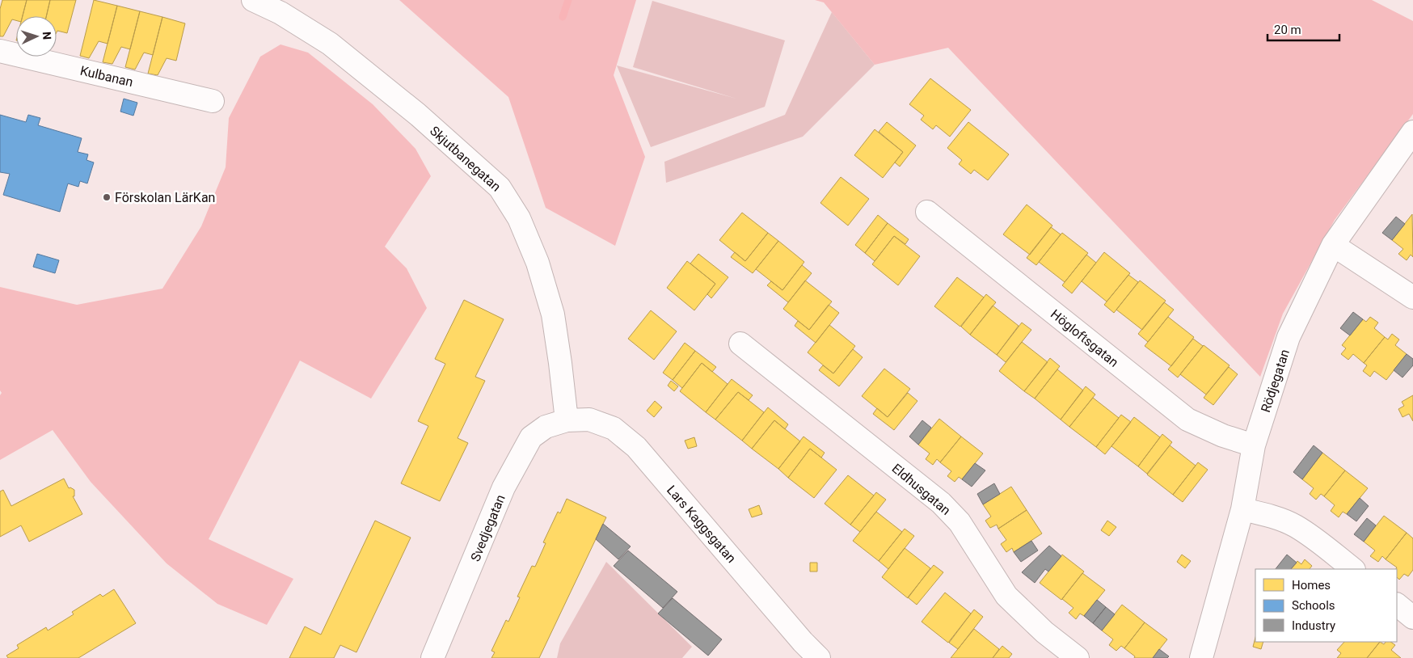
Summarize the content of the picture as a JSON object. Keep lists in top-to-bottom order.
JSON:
{
  "streets": {
    "street": [
      "Kulbanan",
      "Skjutbanegatan",
      "Högloftsgatan",
      "Rödjegatan",
      "Eldhusgatan",
      "Lars Kaggsgatan",
      "Svedjegatan"
    ]
  },
  "crossings": [
    ["Skjutbanegatan", "Lars Kaggsgatan"],
    ["Skjutbanegatan", "Svedjegatan"],
    ["Högloftsgatan", "Rödjegatan"],
    ["Lars Kaggsgatan", "Svedjegatan"]
  ],
  "places": ["Förskolan LärKan"],
  "legend": ["Homes", "Schools", "Industry"],
  "scale_bar": "20 m",
  "north": "right"
}
